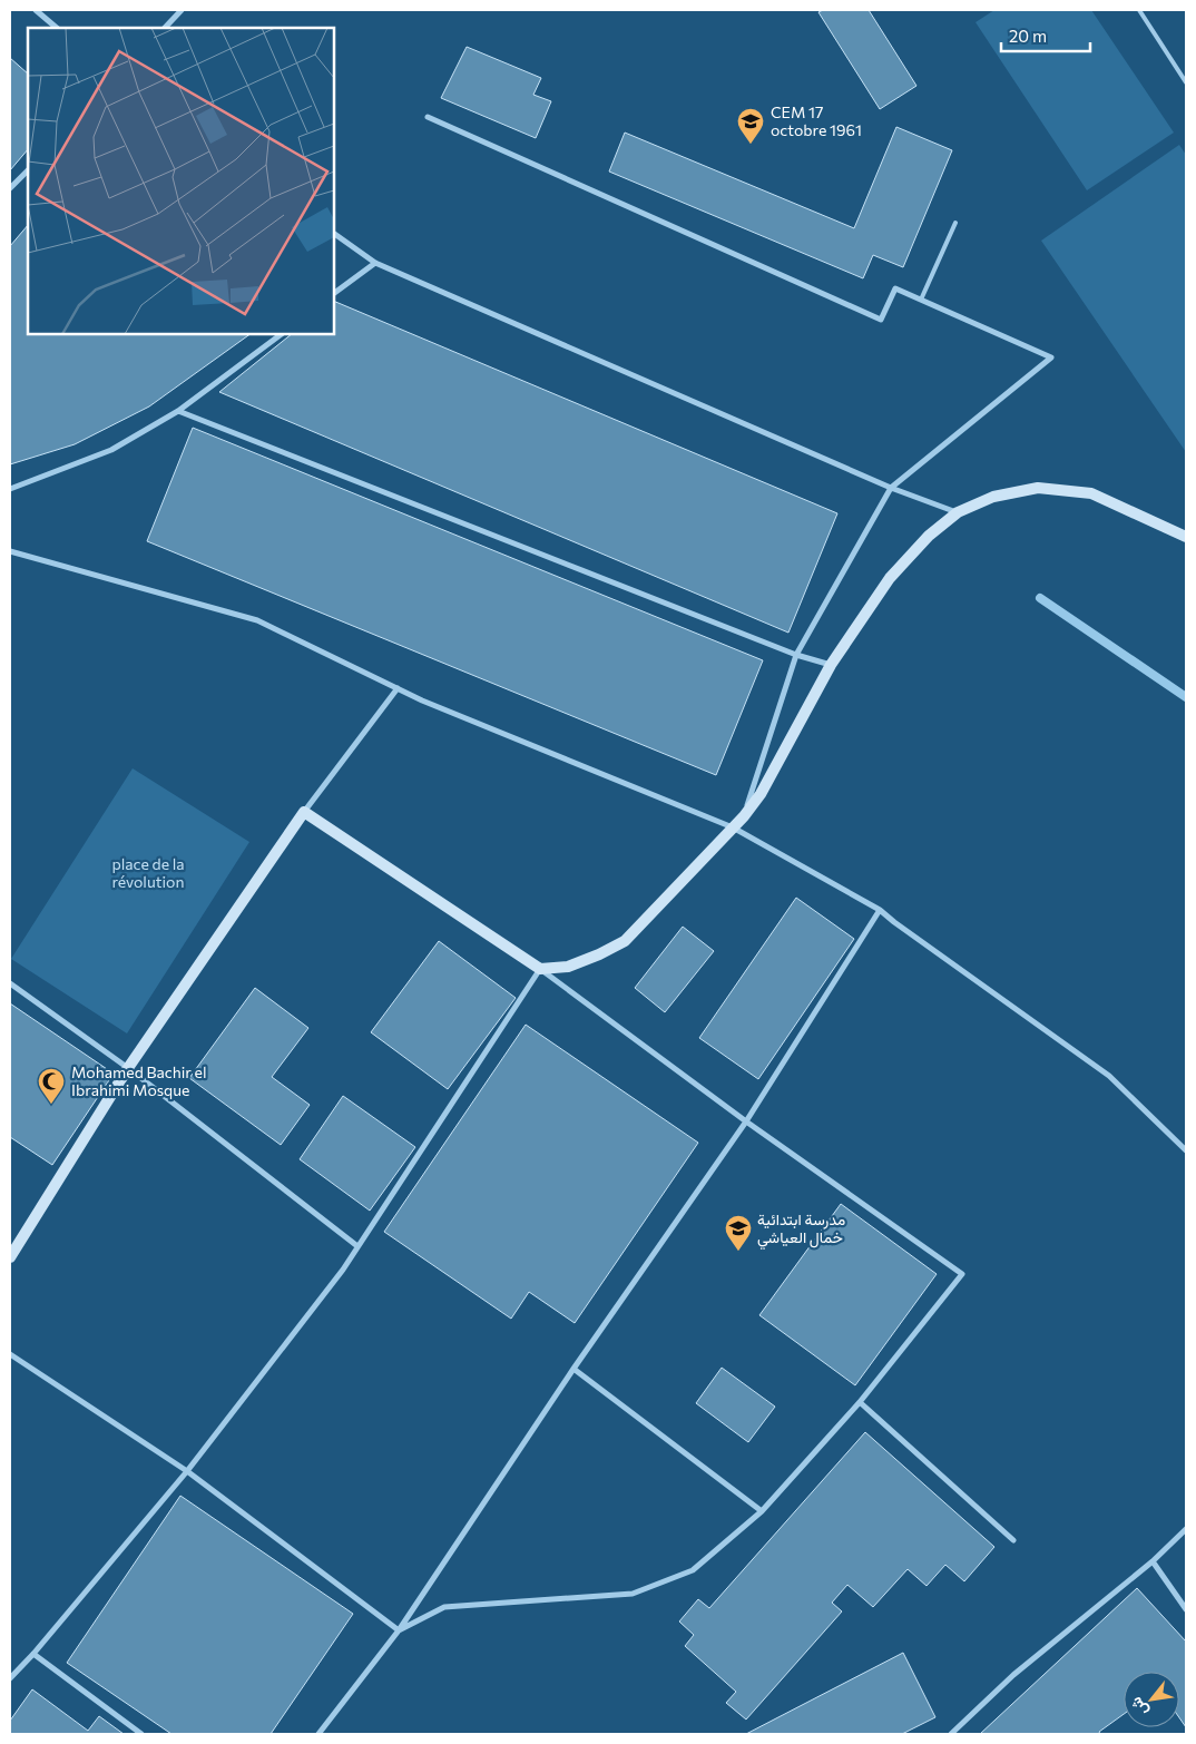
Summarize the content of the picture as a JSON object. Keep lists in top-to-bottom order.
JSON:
{
  "parks": ["place de la révolution"],
  "places": {
    "school or university": ["CEM 17 octobre 1961", "مدرسة ابتدائية خمال العياشي"],
    "mosque": ["Mohamed Bachir el Ibrahimi Mosque"]
  },
  "scale_bar": "20 m",
  "north": "bottom left"
}
